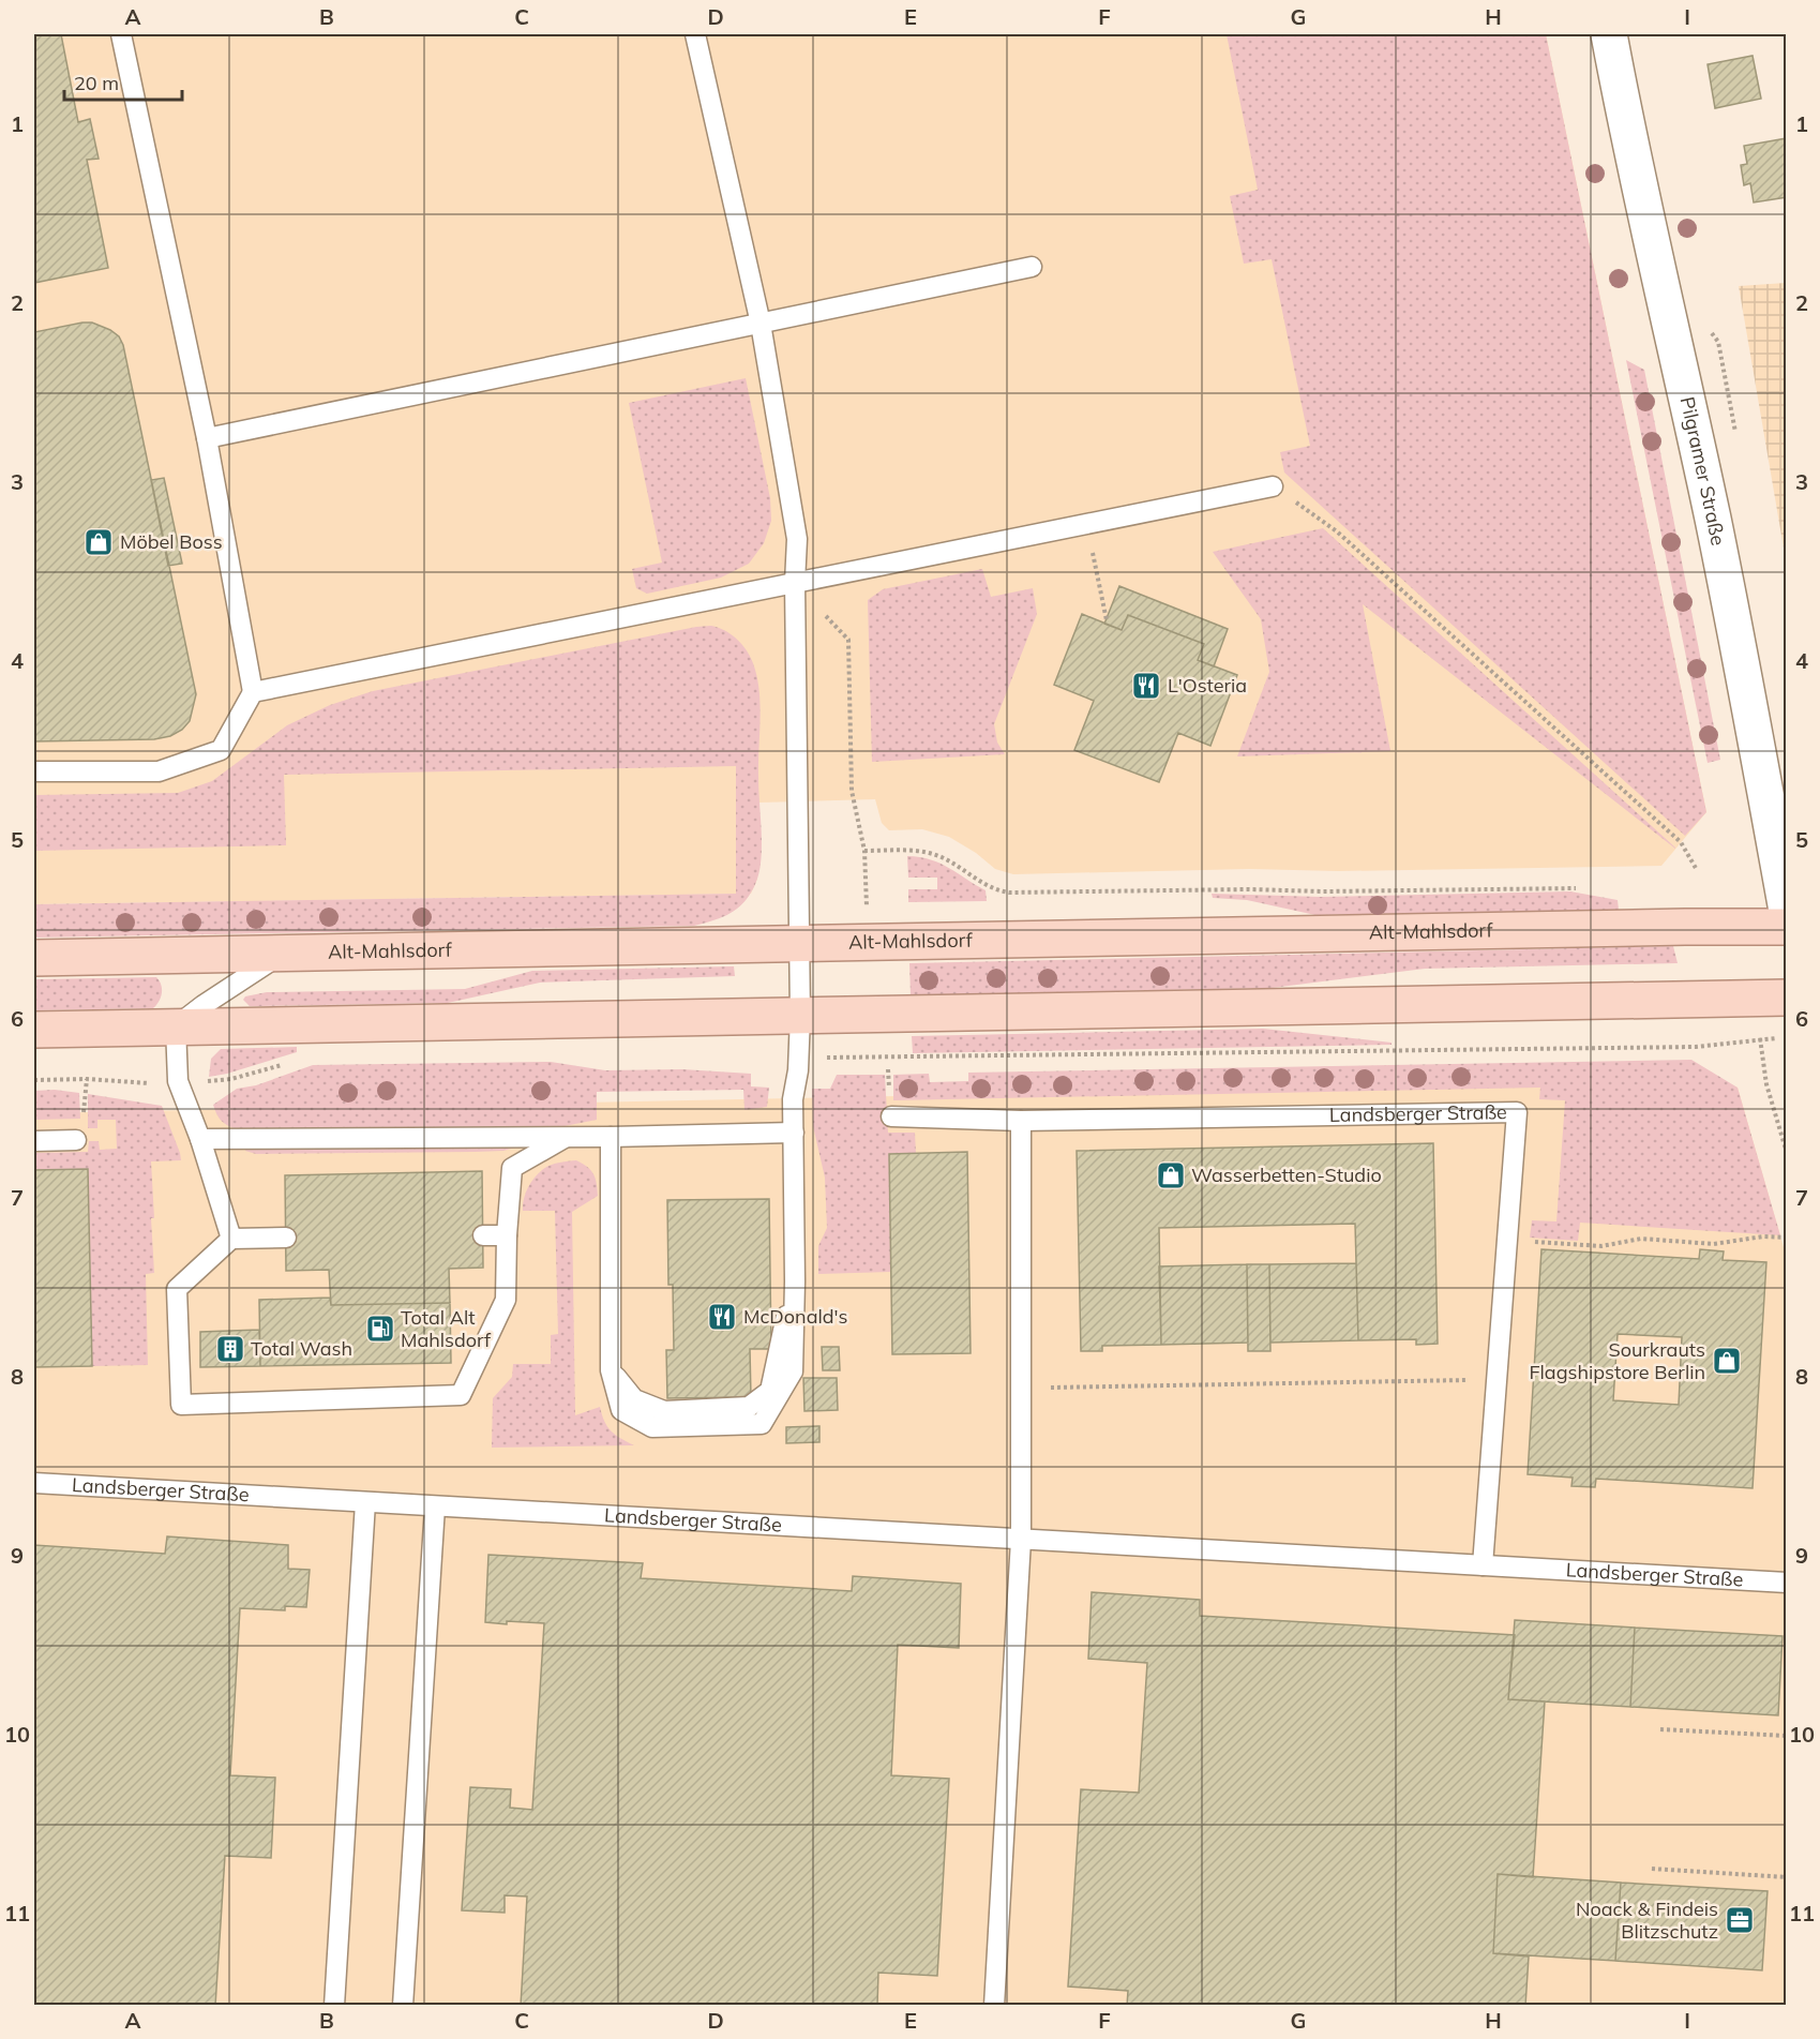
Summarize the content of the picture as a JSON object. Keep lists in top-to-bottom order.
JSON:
{
  "streets": {
    "main road": ["Alt-Mahlsdorf"],
    "street": ["Pilgramer Straße"],
    "lane": ["Landsberger Straße"]
  },
  "places": {
    "shop": ["Möbel Boss", "Wasserbetten-Studio", "Sourkrauts Flagshipstore Berlin"],
    "restaurant": ["L'Osteria", "McDonald's"],
    "fuel station": ["Total Alt Mahlsdorf"],
    "building": ["Total Wash"],
    "office": ["Noack & Findeis Blitzschutz"]
  },
  "scale_bar": "20 m",
  "grid": {
    "columns": [
      "A",
      "B",
      "C",
      "D",
      "E",
      "F",
      "G",
      "H",
      "I"
    ],
    "rows": [
      "1",
      "2",
      "3",
      "4",
      "5",
      "6",
      "7",
      "8",
      "9",
      "10",
      "11"
    ]
  }
}
